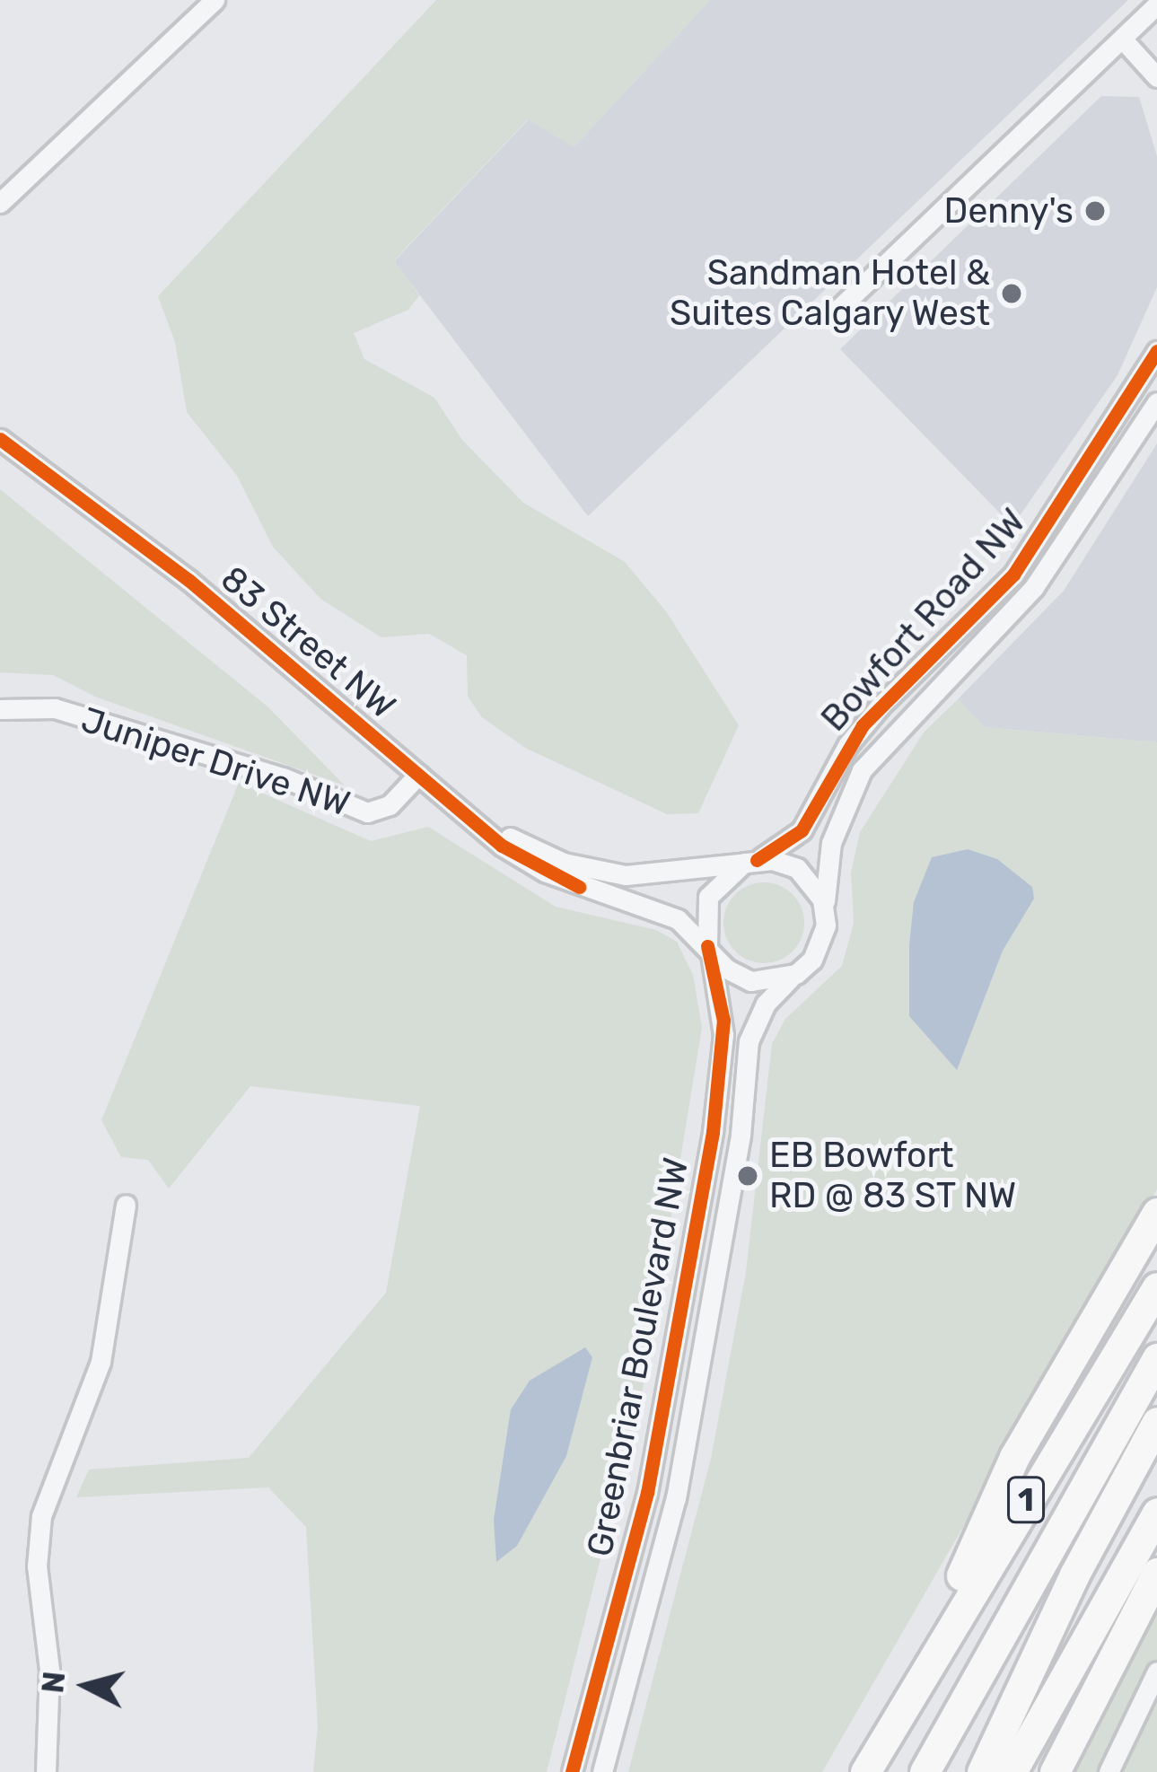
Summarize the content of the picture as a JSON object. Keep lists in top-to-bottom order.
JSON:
{
  "streets": {
    "highway": ["1"],
    "street": [
      "Bowfort Road NW",
      "83 Street NW",
      "Juniper Drive NW",
      "Greenbriar Boulevard NW"
    ]
  },
  "crossings": [
    ["Bowfort Road NW", "83 Street NW"],
    ["Bowfort Road NW", "Greenbriar Boulevard NW"],
    ["83 Street NW", "Juniper Drive NW"],
    ["83 Street NW", "Greenbriar Boulevard NW"]
  ],
  "places": ["Denny's", "Sandman Hotel & Suites Calgary West", "EB Bowfort RD @ 83 ST NW"],
  "north": "left"
}
